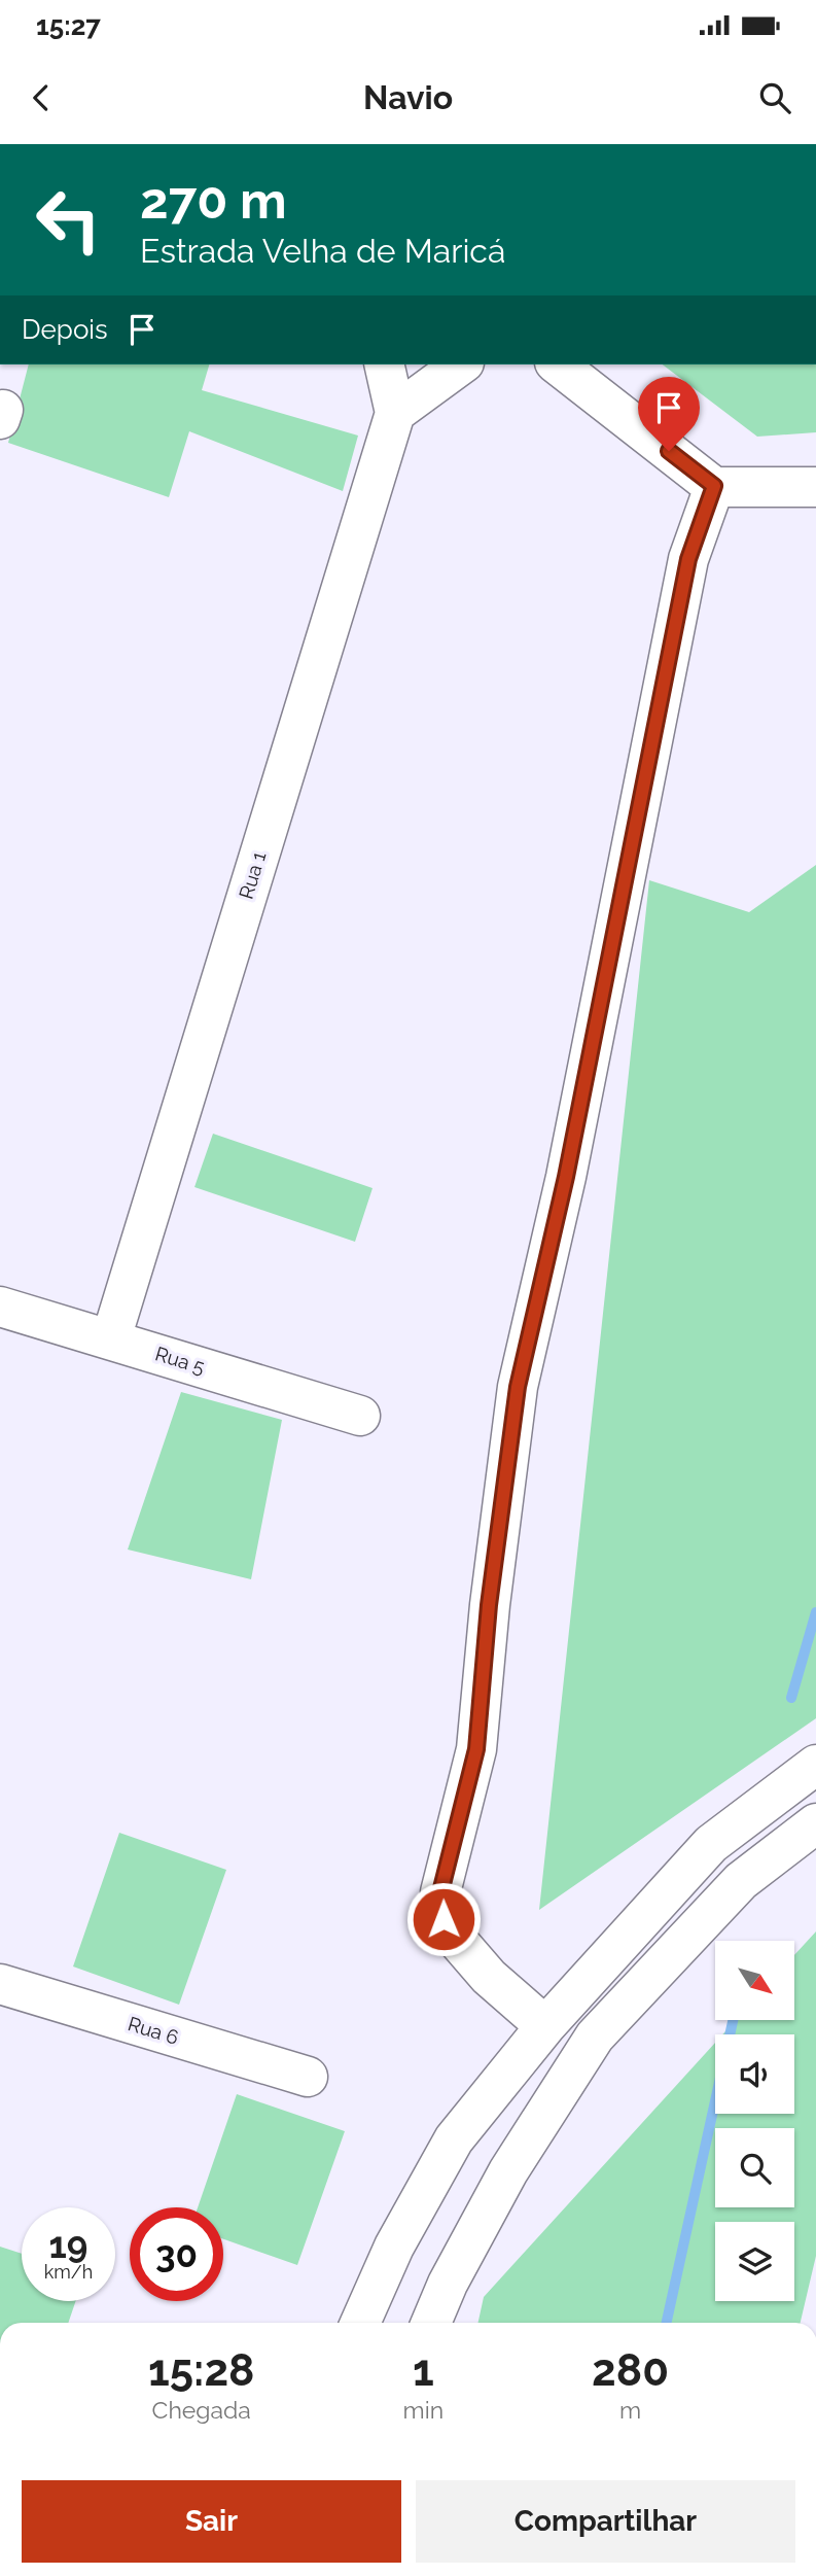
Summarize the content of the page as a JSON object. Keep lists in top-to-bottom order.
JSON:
{
  "streets": {
    "street": ["Rua 1", "Rua 5", "Rua 6"]
  },
  "crossings": [
    ["Rua 1", "Rua 5"]
  ],
  "north": "bottom right",
  "page": {
    "status": "15:27",
    "header": "Navio",
    "turn": ["270 m", "Estrada Velha de Maricá"],
    "then": "Depois",
    "speed": "19 km/h",
    "limit": "30",
    "eta": [
      "15:28",
      "Chegada",
      "1",
      "min",
      "280",
      "m"
    ],
    "buttons": ["Sair", "Compartilhar"]
  }
}
